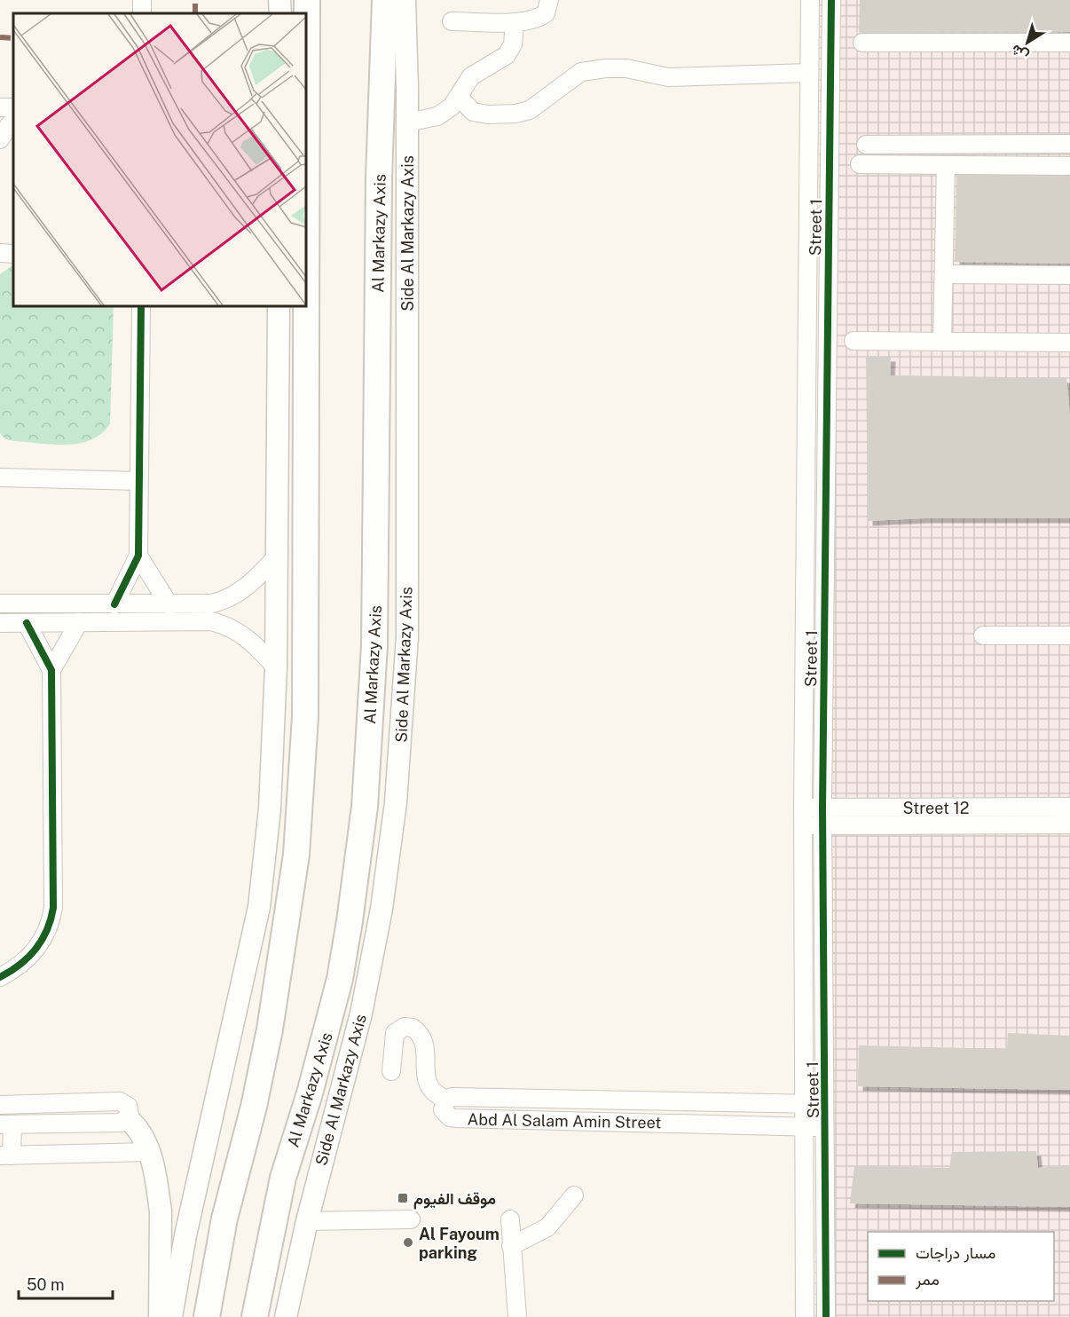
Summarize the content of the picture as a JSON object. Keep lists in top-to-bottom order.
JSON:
{
  "streets": {
    "highway": ["Al Markazy Axis"],
    "main road": ["Side Al Markazy Axis"],
    "street": ["Street 1", "Street 12", "Abd Al Salam Amin Street"]
  },
  "crossings": [
    ["Street 1", "Street 12"],
    ["Street 1", "Abd Al Salam Amin Street"]
  ],
  "places": {
    "transit": ["موقف الفيوم"],
    "other": ["Al Fayoum parking"]
  },
  "legend": ["مسار دراجات", "ممر"],
  "scale_bar": "50 m",
  "north": "bottom left"
}
